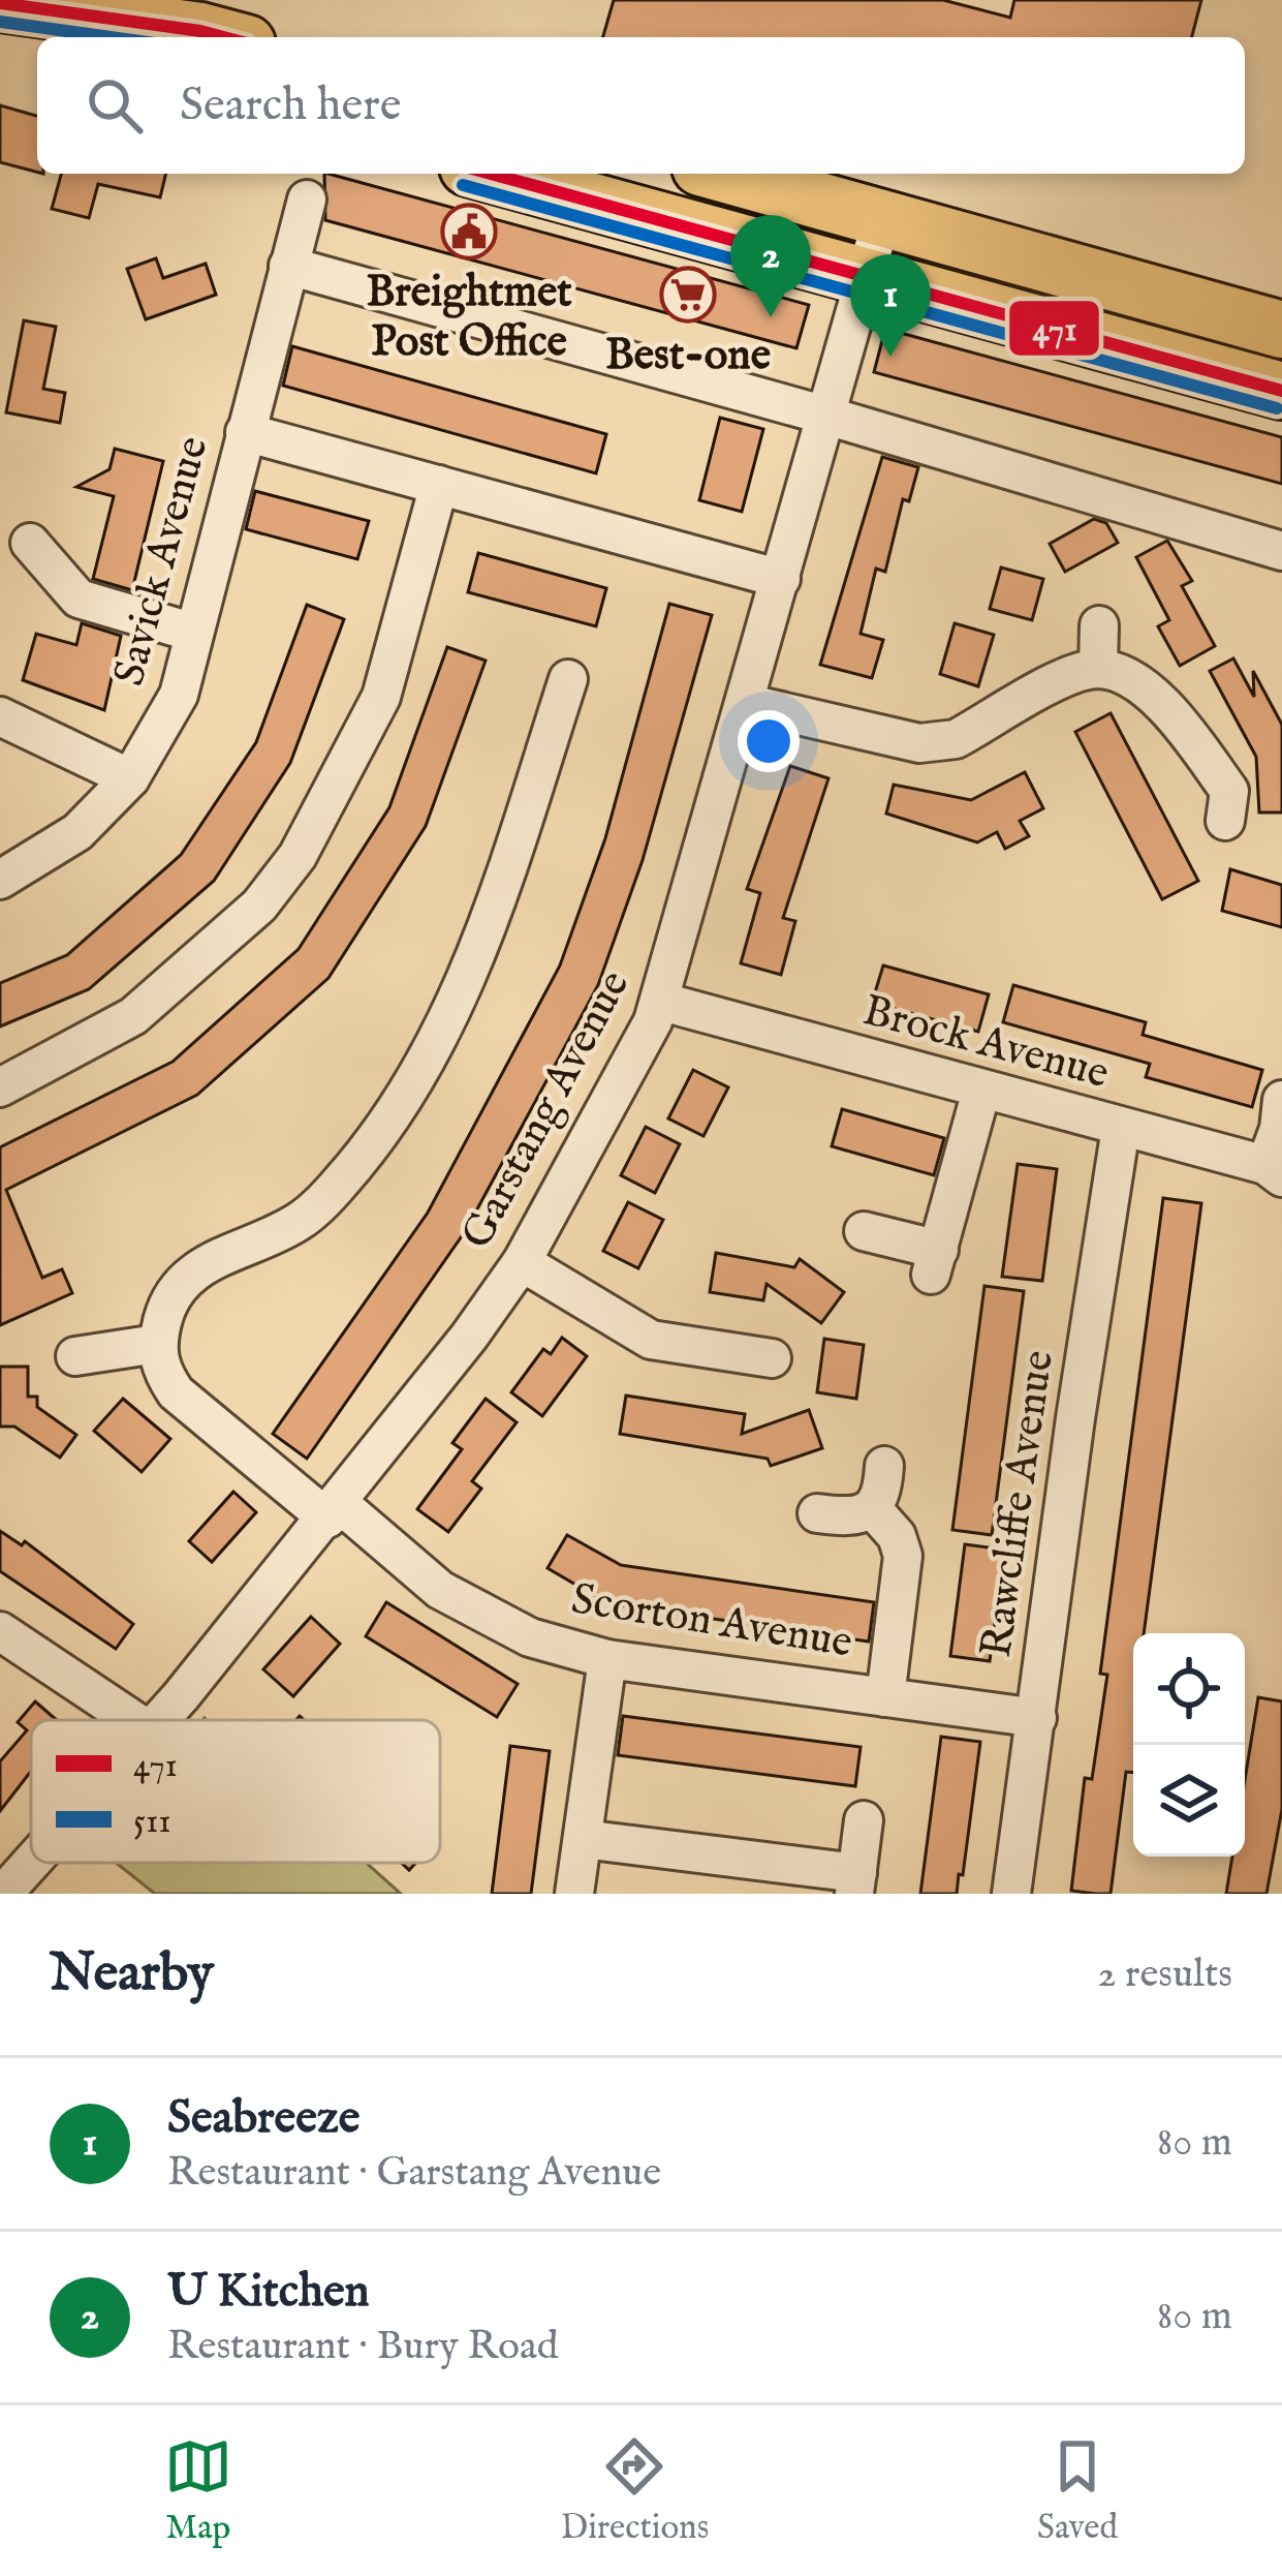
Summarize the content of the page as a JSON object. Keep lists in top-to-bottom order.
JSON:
{
  "streets": {
    "street": [
      "Savick Avenue",
      "Brock Avenue",
      "Garstang Avenue",
      "Rawcliffe Avenue",
      "Scorton Avenue"
    ]
  },
  "crossings": [
    ["Brock Avenue", "Garstang Avenue"],
    ["Brock Avenue", "Rawcliffe Avenue"],
    ["Garstang Avenue", "Scorton Avenue"],
    ["Rawcliffe Avenue", "Scorton Avenue"]
  ],
  "places": {
    "public building": ["Breightmet Post Office"],
    "supermarket": ["Best-one"]
  },
  "lines": ["transit line 471", "transit line 511"],
  "legend": ["471", "511"],
  "page": {
    "search": "Search here",
    "pins": ["2", "1"],
    "heading": ["Nearby", "2 results"],
    "list": [
      {
        "mark": "1",
        "name": "Seabreeze",
        "note": "Restaurant · Garstang Avenue",
        "value": "80 m"
      },
      {
        "mark": "2",
        "name": "U Kitchen",
        "note": "Restaurant · Bury Road",
        "value": "80 m"
      }
    ],
    "nav": ["Map", "Directions", "Saved"]
  }
}
